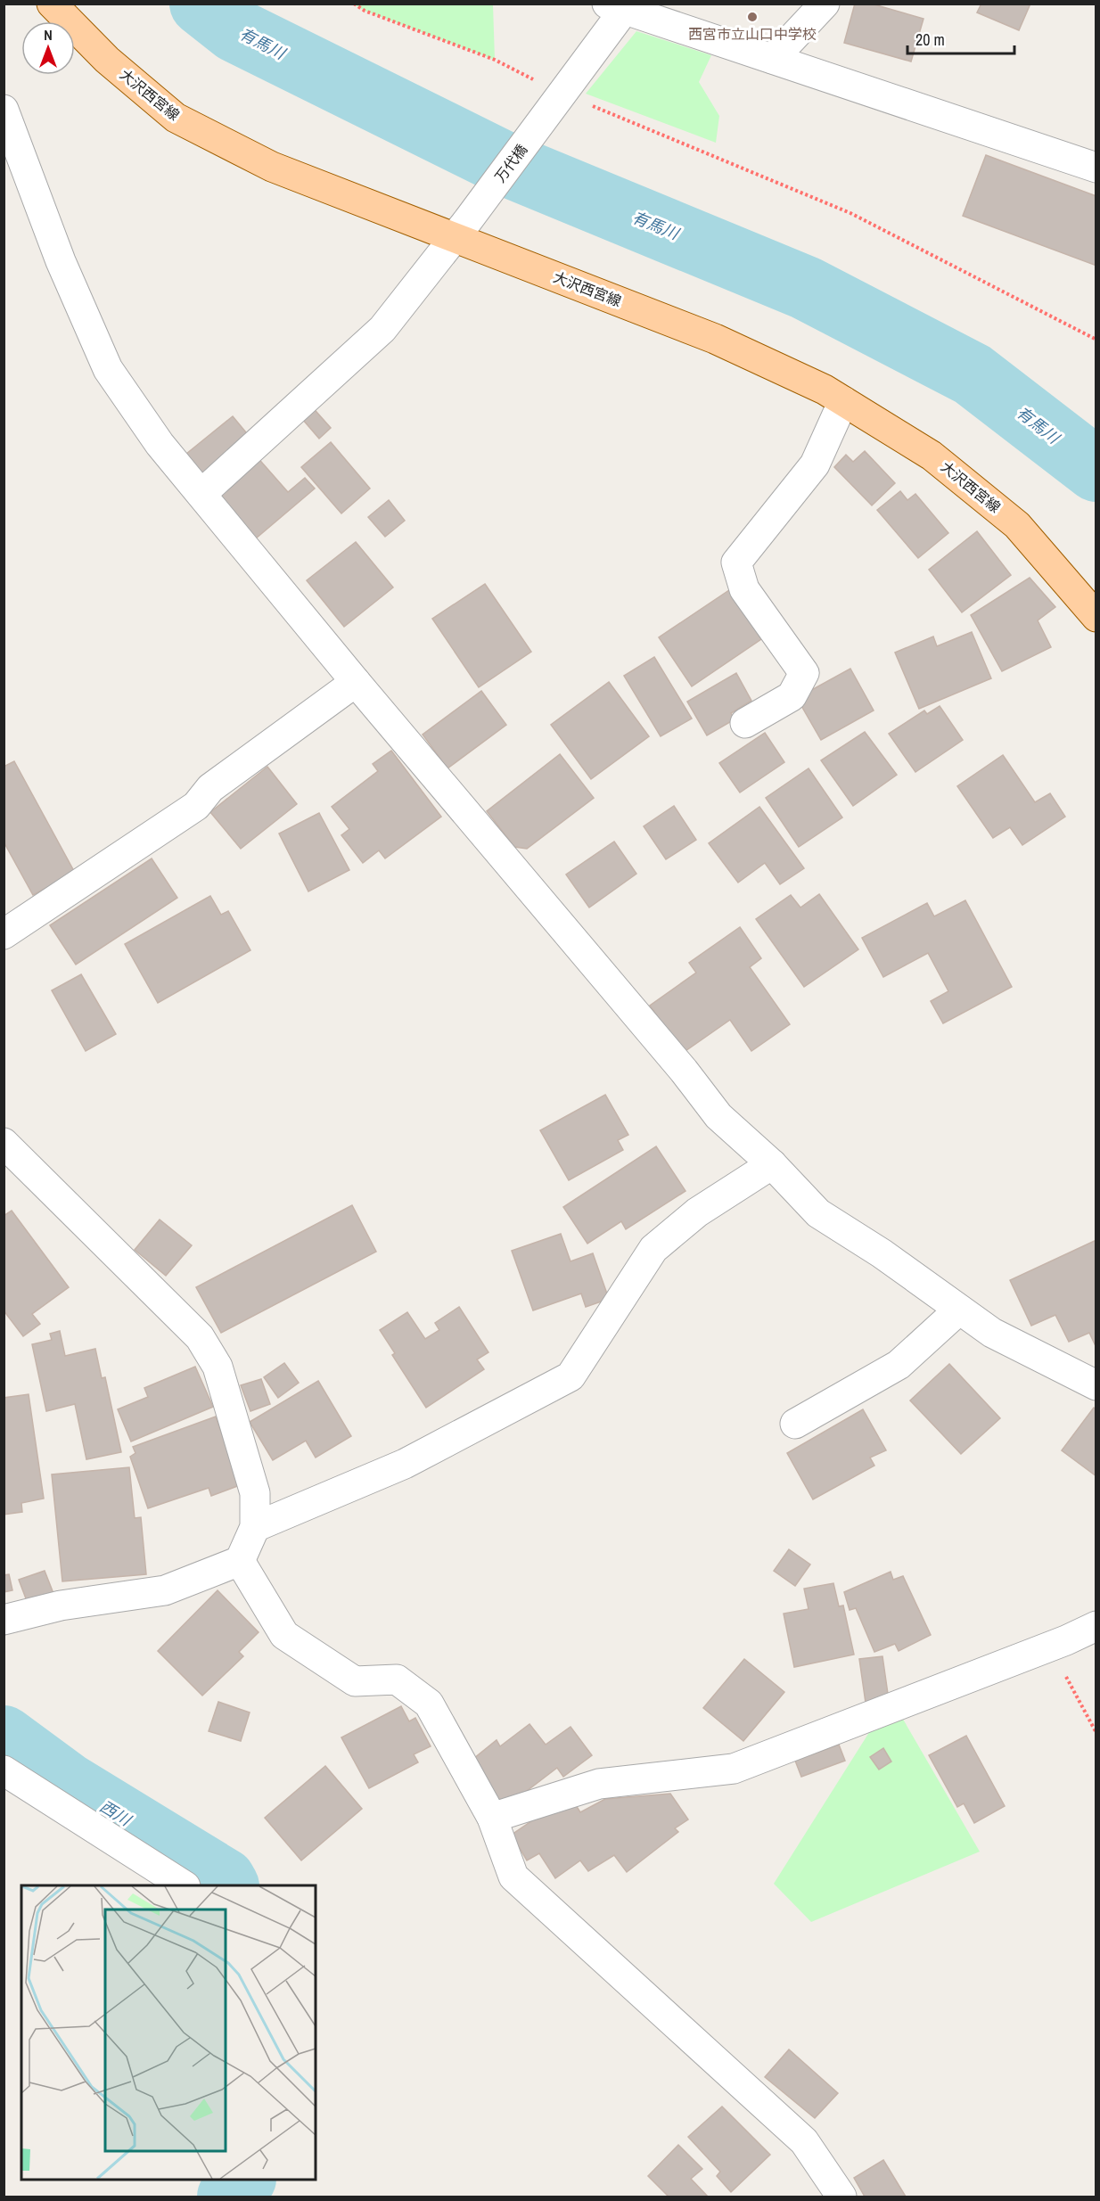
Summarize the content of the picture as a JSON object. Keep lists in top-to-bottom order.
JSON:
{
  "streets": {
    "main road": ["大沢西宮線"],
    "street": ["万代橋"]
  },
  "crossings": [
    ["大沢西宮線", "万代橋"]
  ],
  "water": ["有馬川", "西川"],
  "places": ["西宮市立山口中学校"],
  "scale_bar": "20 m",
  "north": "top"
}
